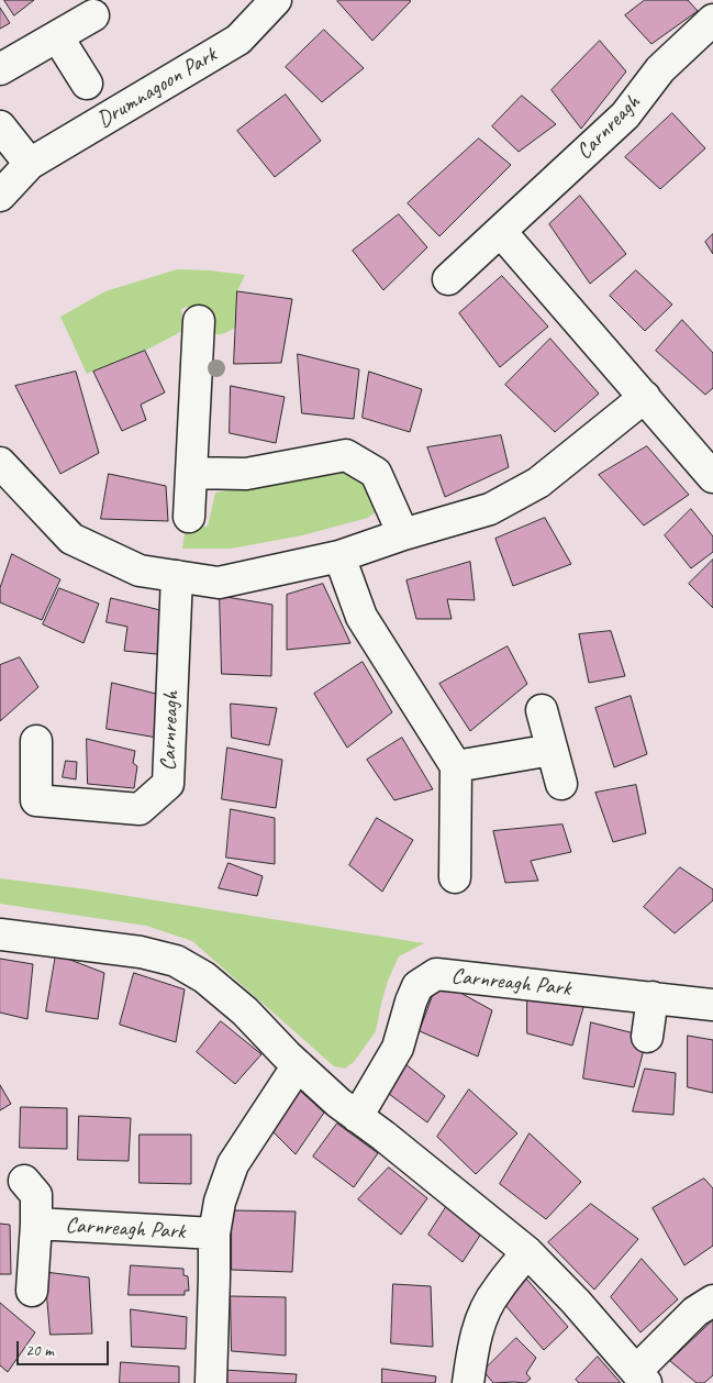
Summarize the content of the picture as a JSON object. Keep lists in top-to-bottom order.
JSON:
{
  "streets": {
    "street": ["Drumnagoon Park", "Carnreagh", "Carnreagh Park"]
  },
  "scale_bar": "20 m"
}
